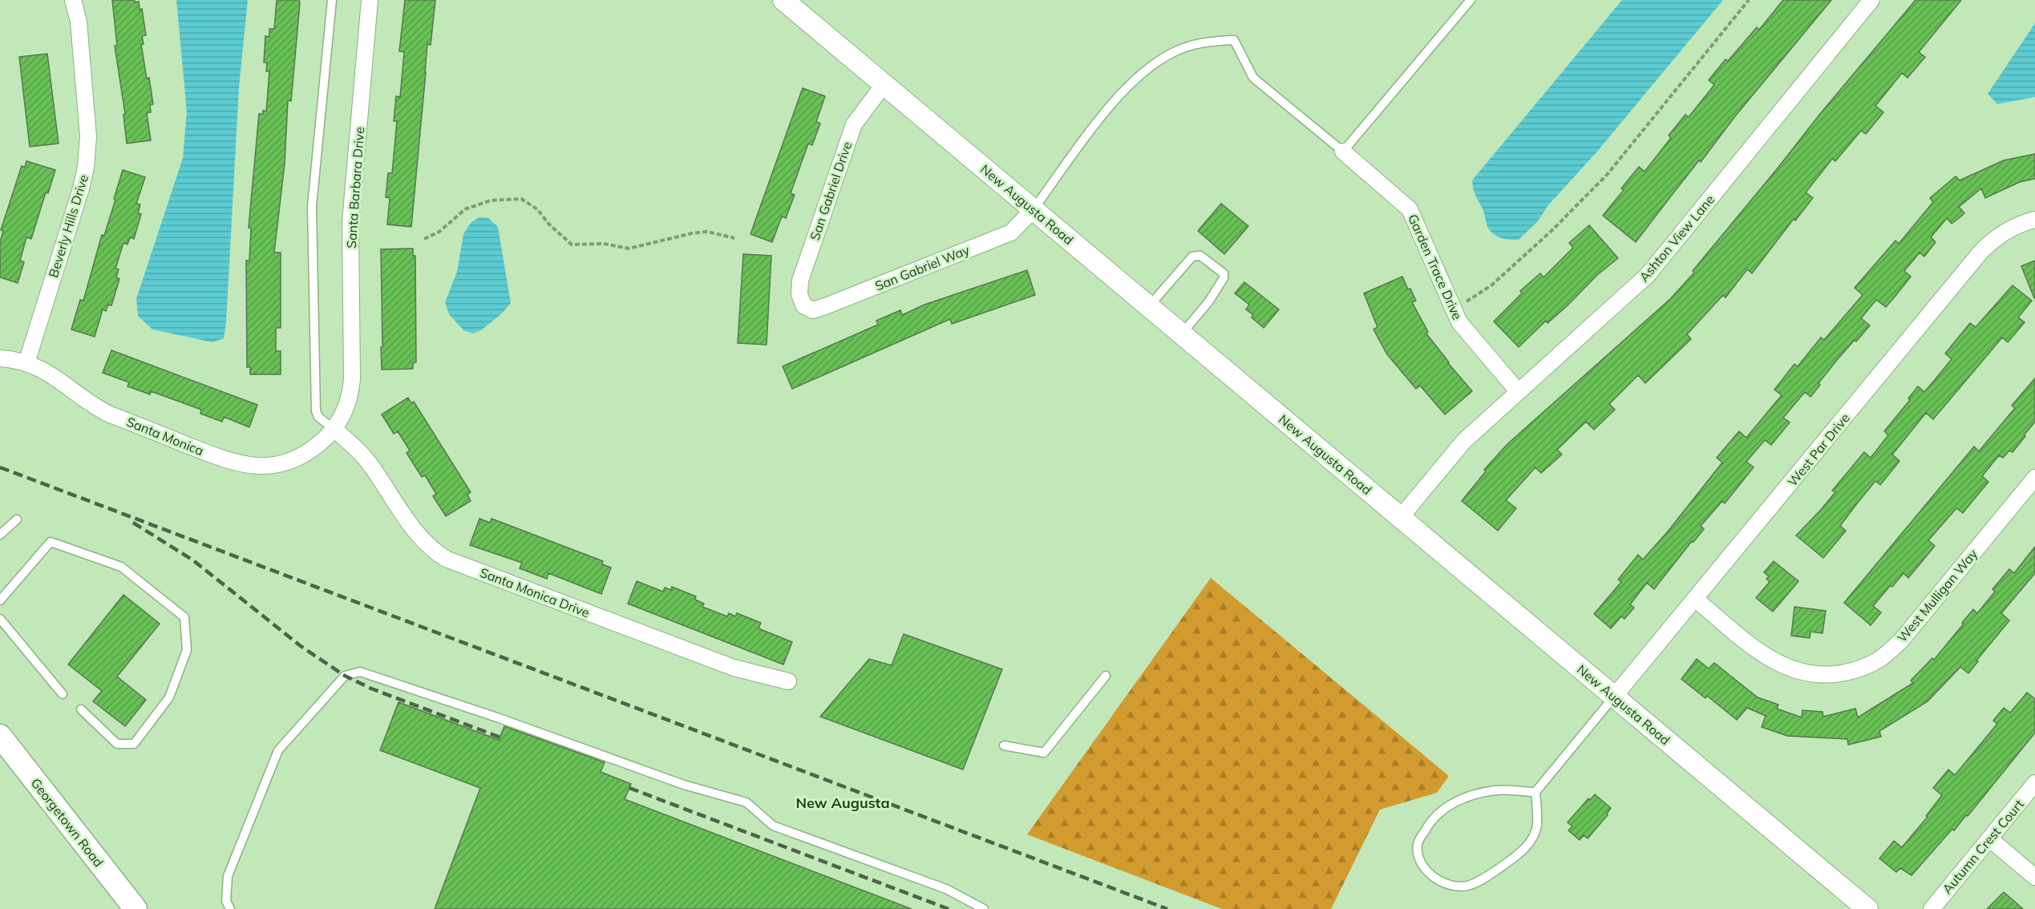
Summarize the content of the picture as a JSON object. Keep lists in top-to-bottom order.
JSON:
{
  "streets": {
    "main road": ["Georgetown Road"],
    "street": [
      "Santa Barbara Drive",
      "San Gabriel Drive",
      "New Augusta Road",
      "Beverly Hills Drive",
      "Ashton View Lane",
      "Garden Trace Drive",
      "San Gabriel Way",
      "Santa Monica",
      "West Par Drive",
      "Santa Monica Drive",
      "West Mulligan Way",
      "Autumn Crest Court"
    ]
  },
  "crossings": [
    ["Santa Barbara Drive", "Santa Monica"],
    ["Santa Barbara Drive", "Santa Monica Drive"],
    ["San Gabriel Drive", "New Augusta Road"],
    ["San Gabriel Drive", "San Gabriel Way"],
    ["New Augusta Road", "Ashton View Lane"],
    ["New Augusta Road", "San Gabriel Way"],
    ["New Augusta Road", "West Par Drive"],
    ["Beverly Hills Drive", "Santa Monica"],
    ["Ashton View Lane", "Garden Trace Drive"],
    ["Santa Monica", "Santa Monica Drive"],
    ["West Par Drive", "West Mulligan Way"]
  ],
  "districts": ["New Augusta"]
}
